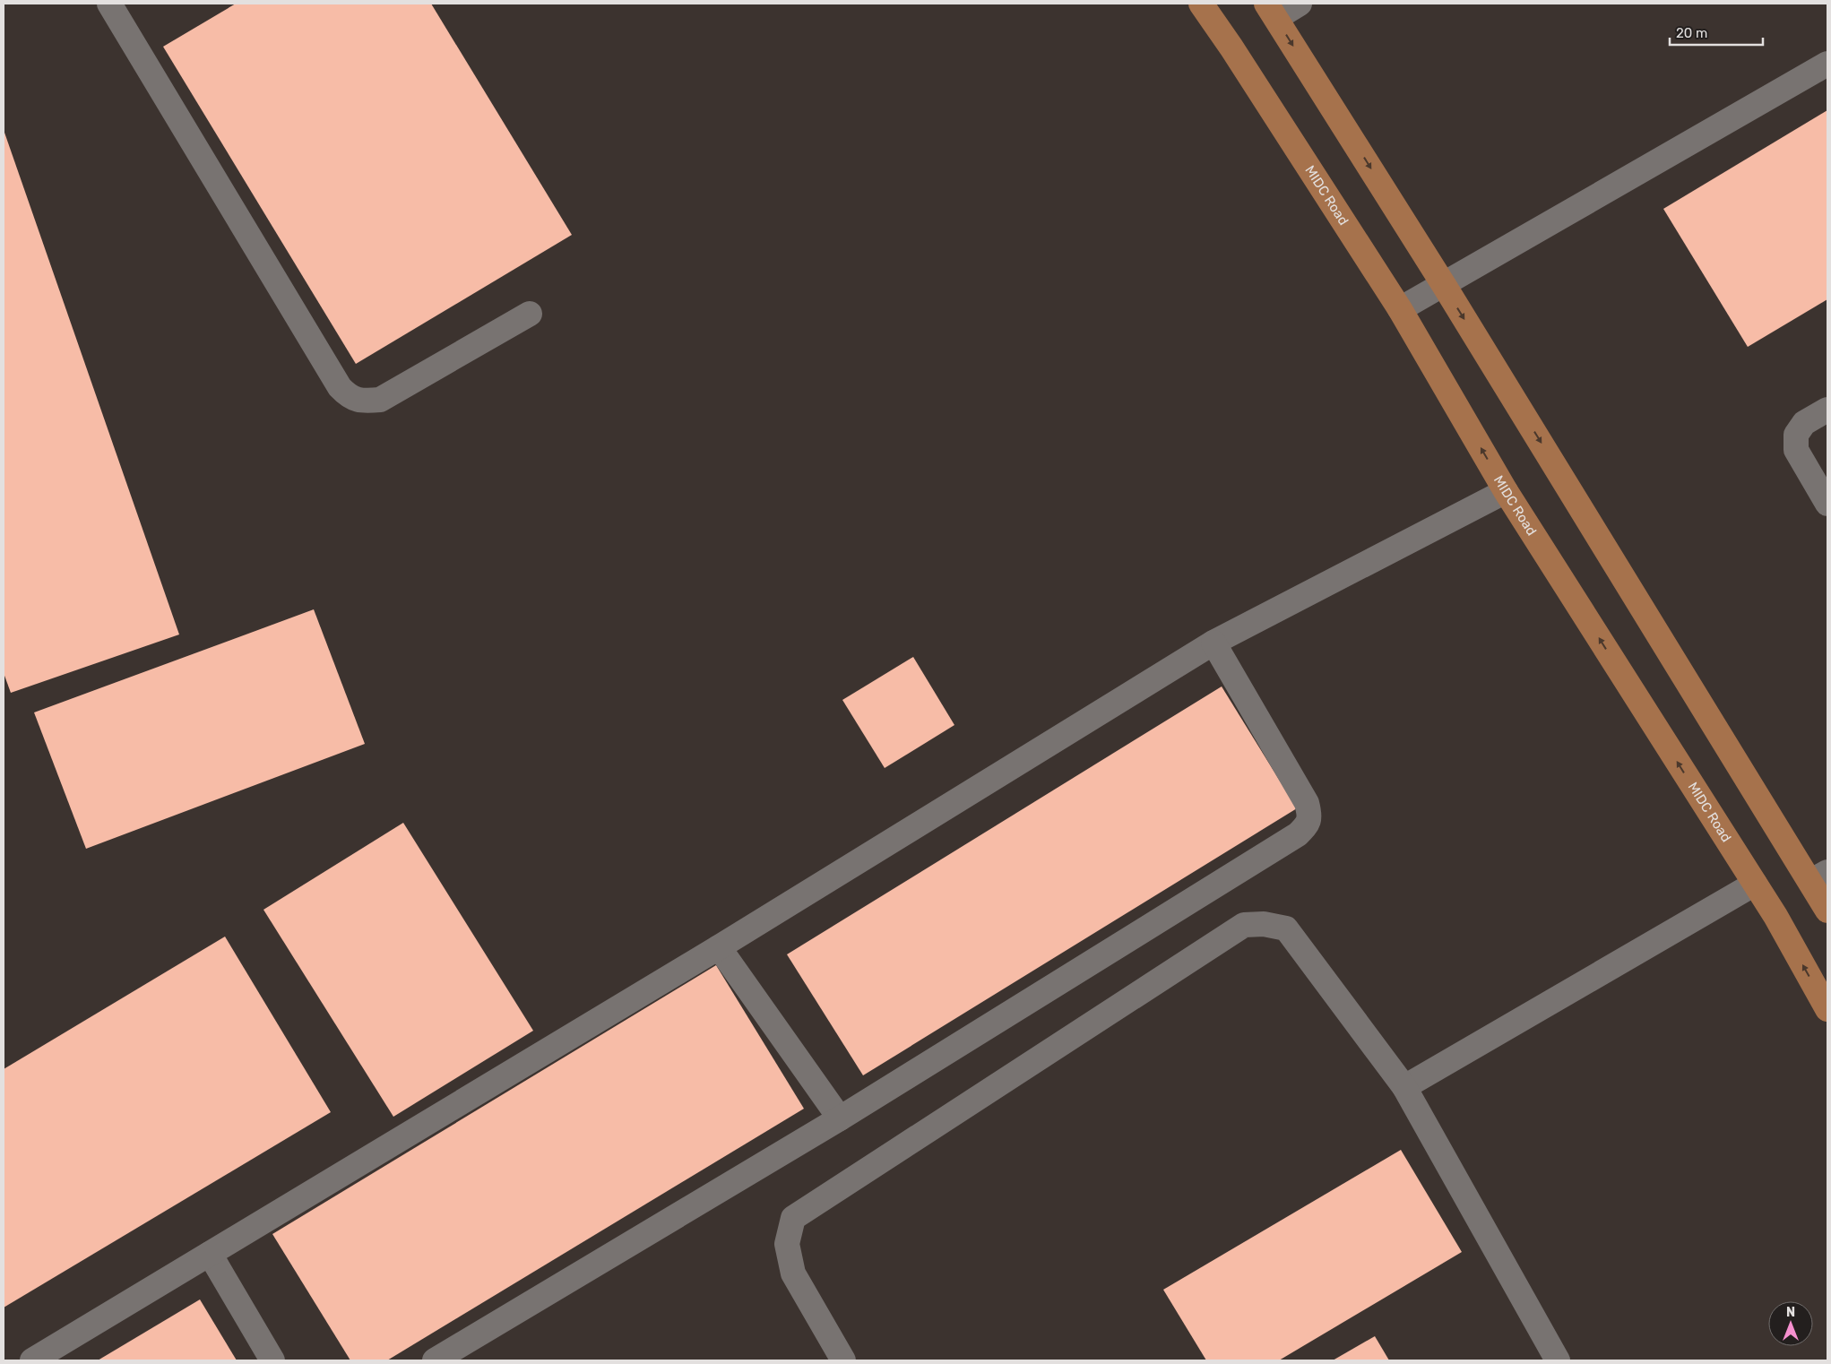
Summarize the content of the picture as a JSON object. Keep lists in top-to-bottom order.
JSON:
{
  "streets": {
    "main road": ["MIDC Road"]
  },
  "scale_bar": "20 m",
  "north": "top"
}
